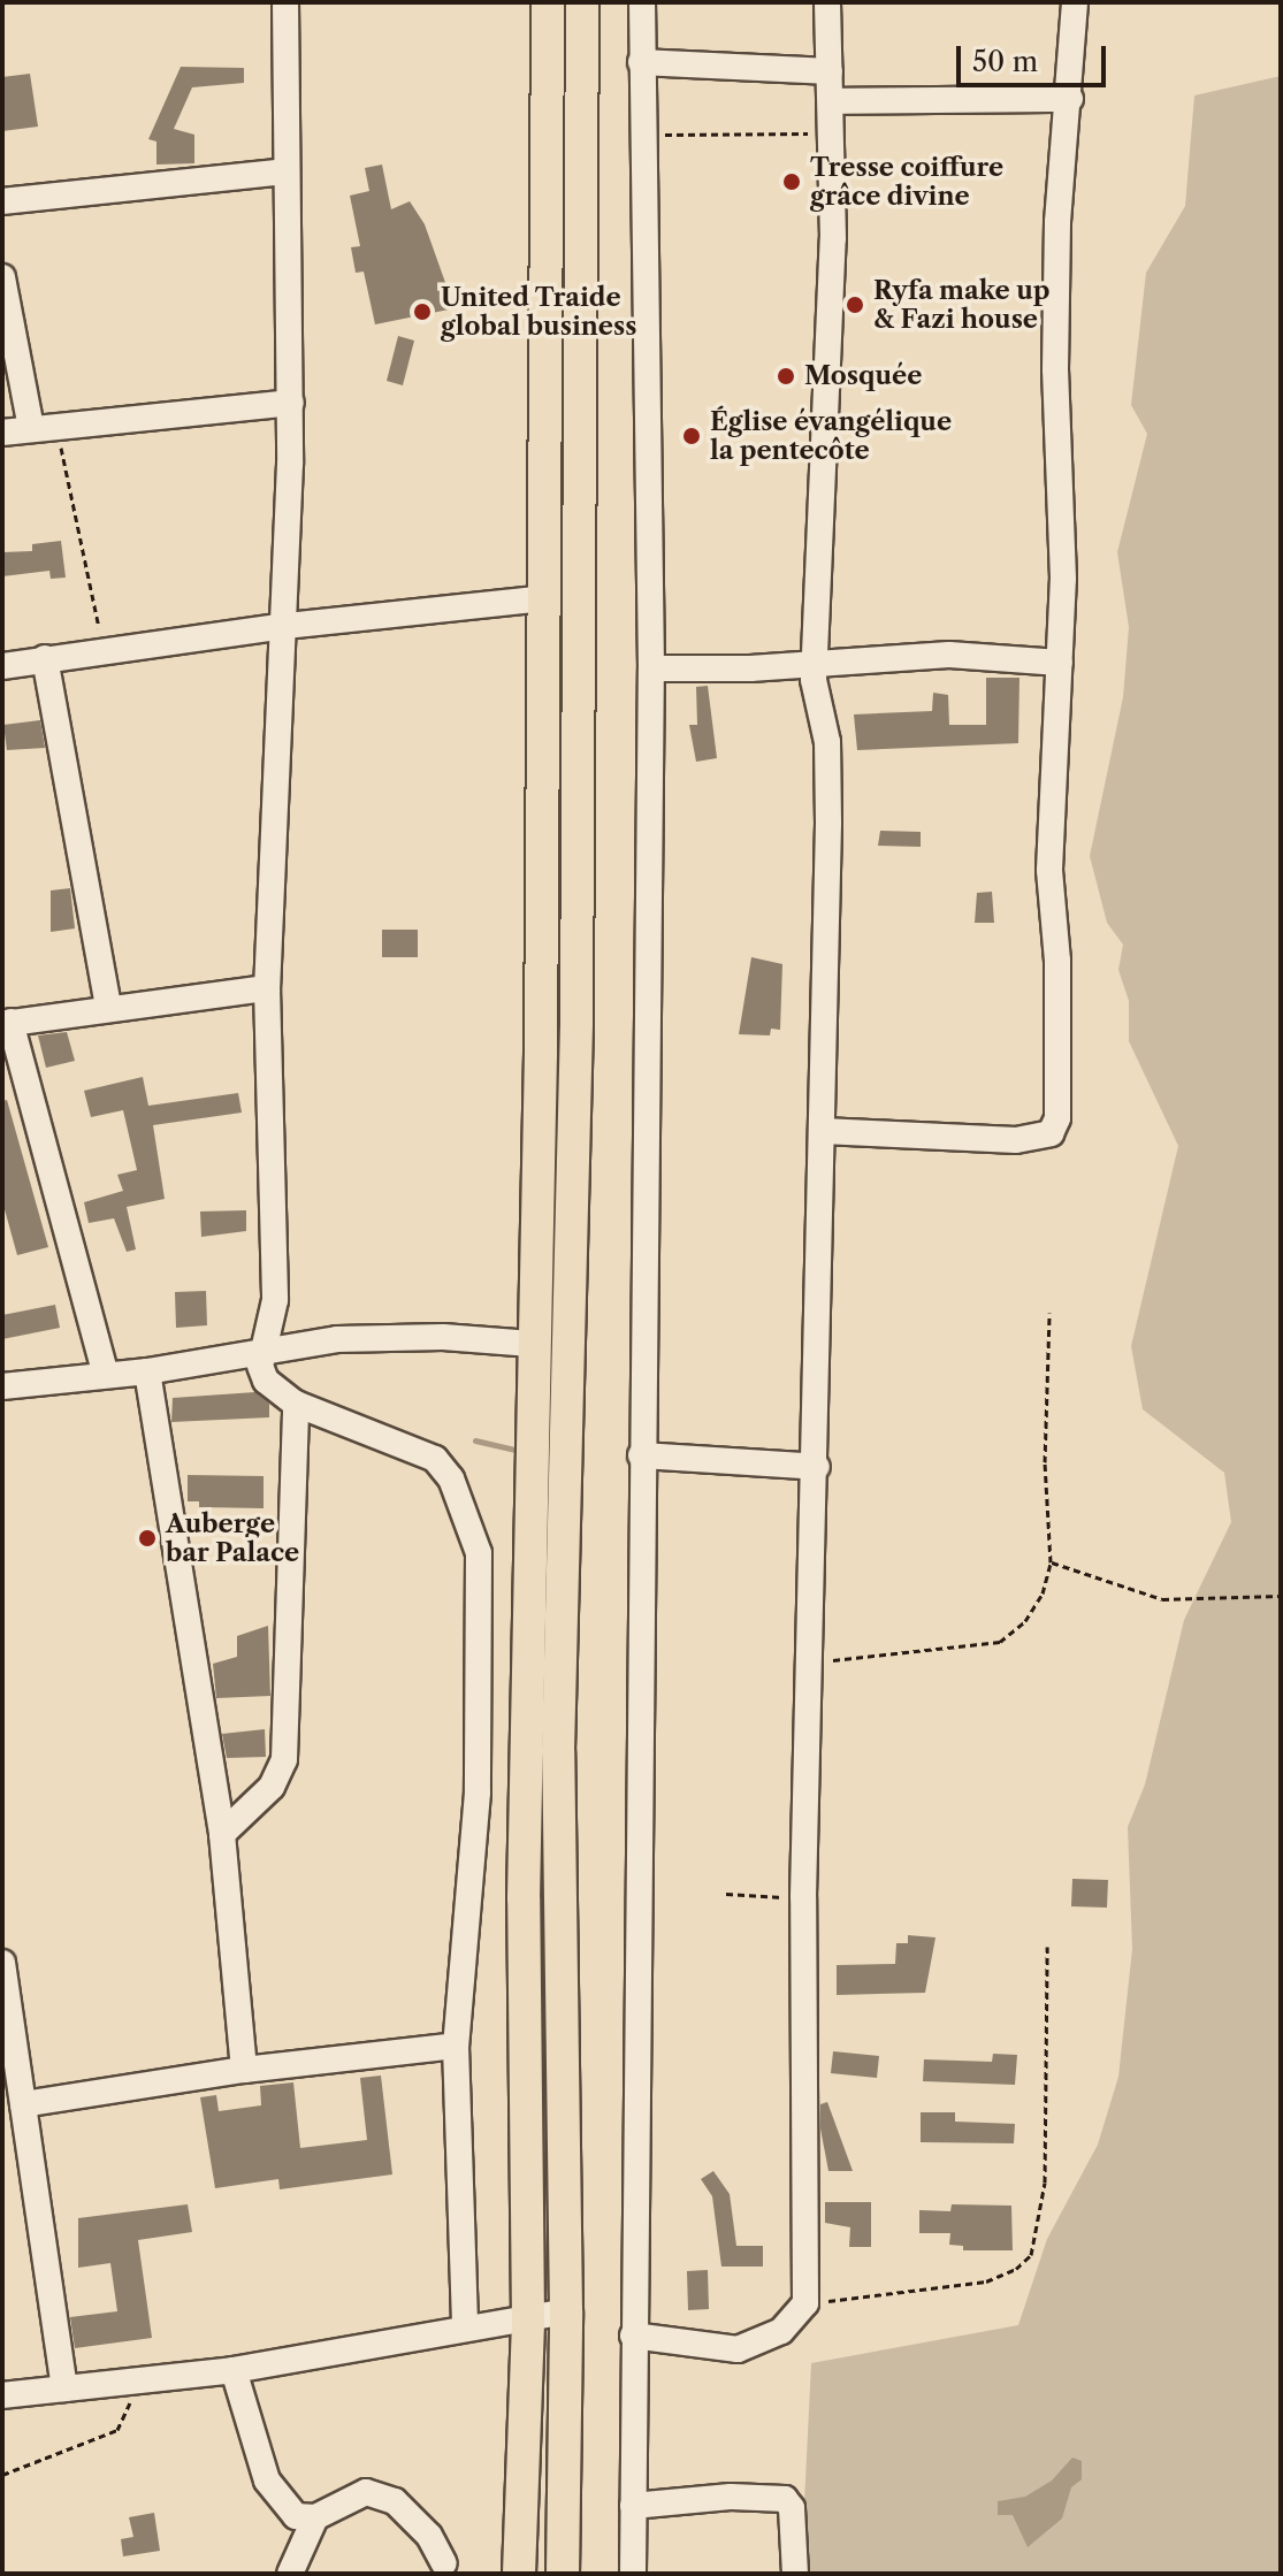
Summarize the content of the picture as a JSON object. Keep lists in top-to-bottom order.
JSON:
{
  "places": [
    "Tresse coiffure grâce divine",
    "Ryfa make up & Fazi house",
    "United Traide global business",
    "Mosquée",
    "Église évangélique la pentecôte",
    "Auberge bar Palace"
  ],
  "scale_bar": "50 m"
}
